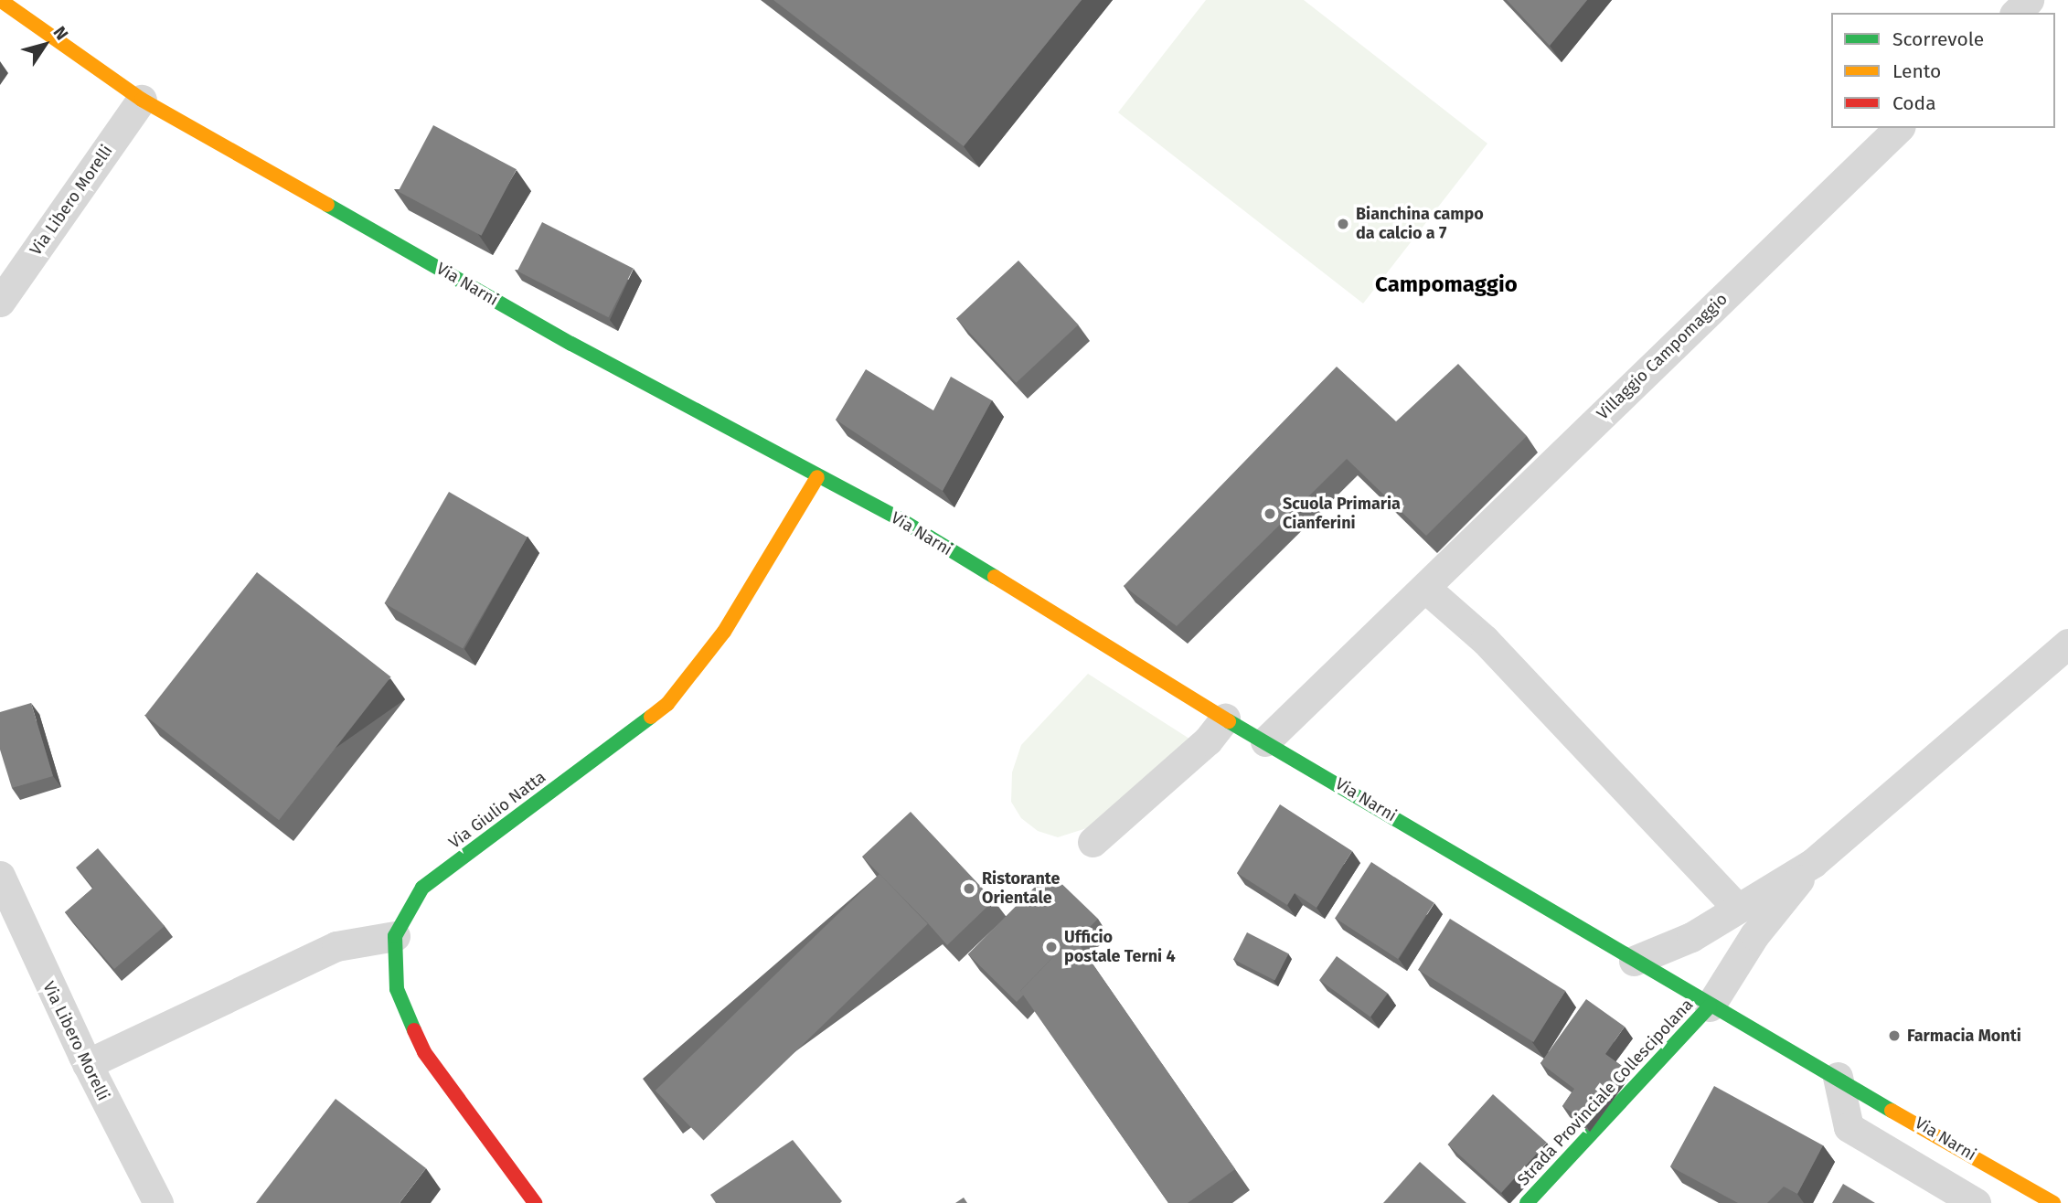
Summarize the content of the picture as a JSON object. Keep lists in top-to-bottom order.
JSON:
{
  "streets": {
    "main road": ["Via Narni", "Via Giulio Natta", "Strada Provinciale Collescipolana"],
    "street": ["Via Libero Morelli", "Villaggio Campomaggio"]
  },
  "crossings": [
    ["Via Libero Morelli", "Via Narni"],
    ["Via Narni", "Villaggio Campomaggio"],
    ["Via Narni", "Via Giulio Natta"],
    ["Via Narni", "Strada Provinciale Collescipolana"]
  ],
  "districts": ["Campomaggio"],
  "places": [
    "Bianchina campo da calcio a 7",
    "Scuola Primaria Cianferini",
    "Ristorante Orientale",
    "Ufficio postale Terni 4",
    "Farmacia Monti"
  ],
  "legend": ["Scorrevole", "Lento", "Coda"],
  "north": "top right"
}
